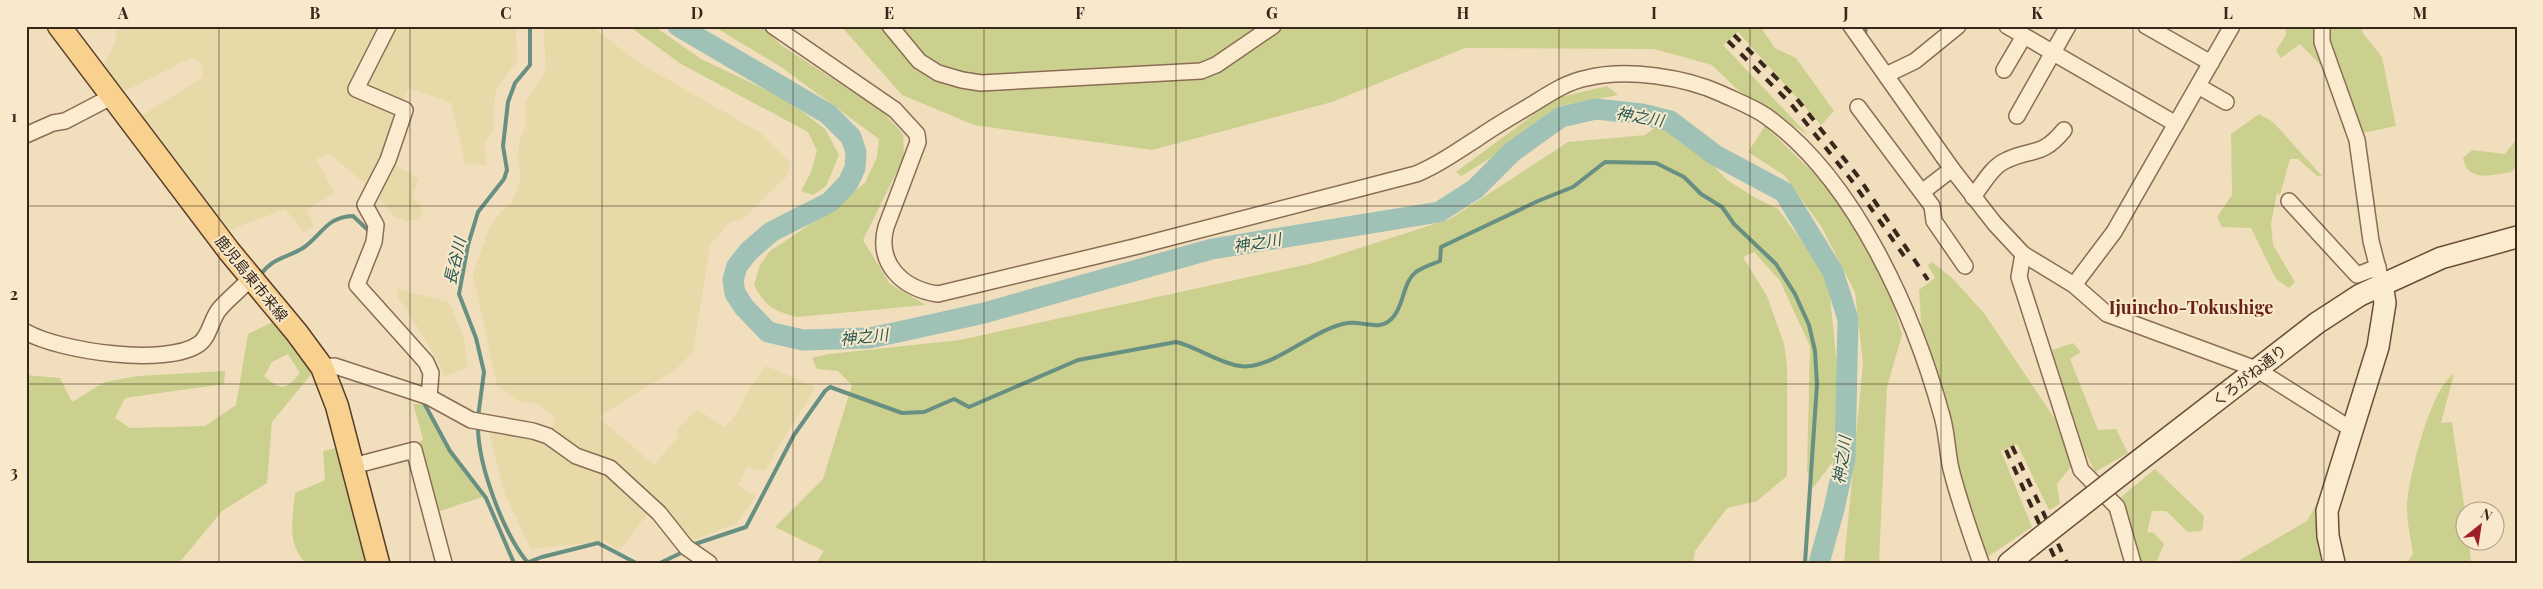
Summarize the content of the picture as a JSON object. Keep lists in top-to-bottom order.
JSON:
{
  "streets": {
    "main road": ["鹿児島東市来線"],
    "street": ["くろがね通り"]
  },
  "districts": ["Ijuincho-Tokushige"],
  "water": ["神之川", "長谷川"],
  "north": "top right",
  "grid": {
    "columns": [
      "A",
      "B",
      "C",
      "D",
      "E",
      "F",
      "G",
      "H",
      "I",
      "J",
      "K",
      "L",
      "M"
    ],
    "rows": ["1", "2", "3"]
  }
}
